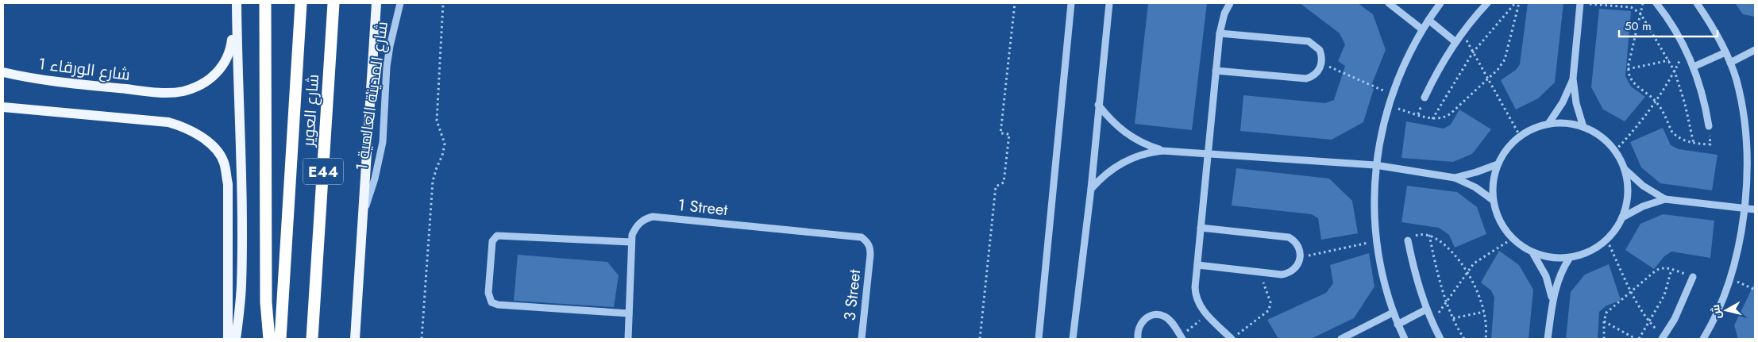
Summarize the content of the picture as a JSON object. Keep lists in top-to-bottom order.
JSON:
{
  "streets": {
    "highway": ["شارع العوير", "E44"],
    "main road": ["شارع الورقاء 1"],
    "street": ["شارع المدينة العالمية 1", "1 Street", "3 Street"]
  },
  "crossings": [
    ["1 Street", "3 Street"]
  ],
  "scale_bar": "50 m",
  "north": "left"
}
